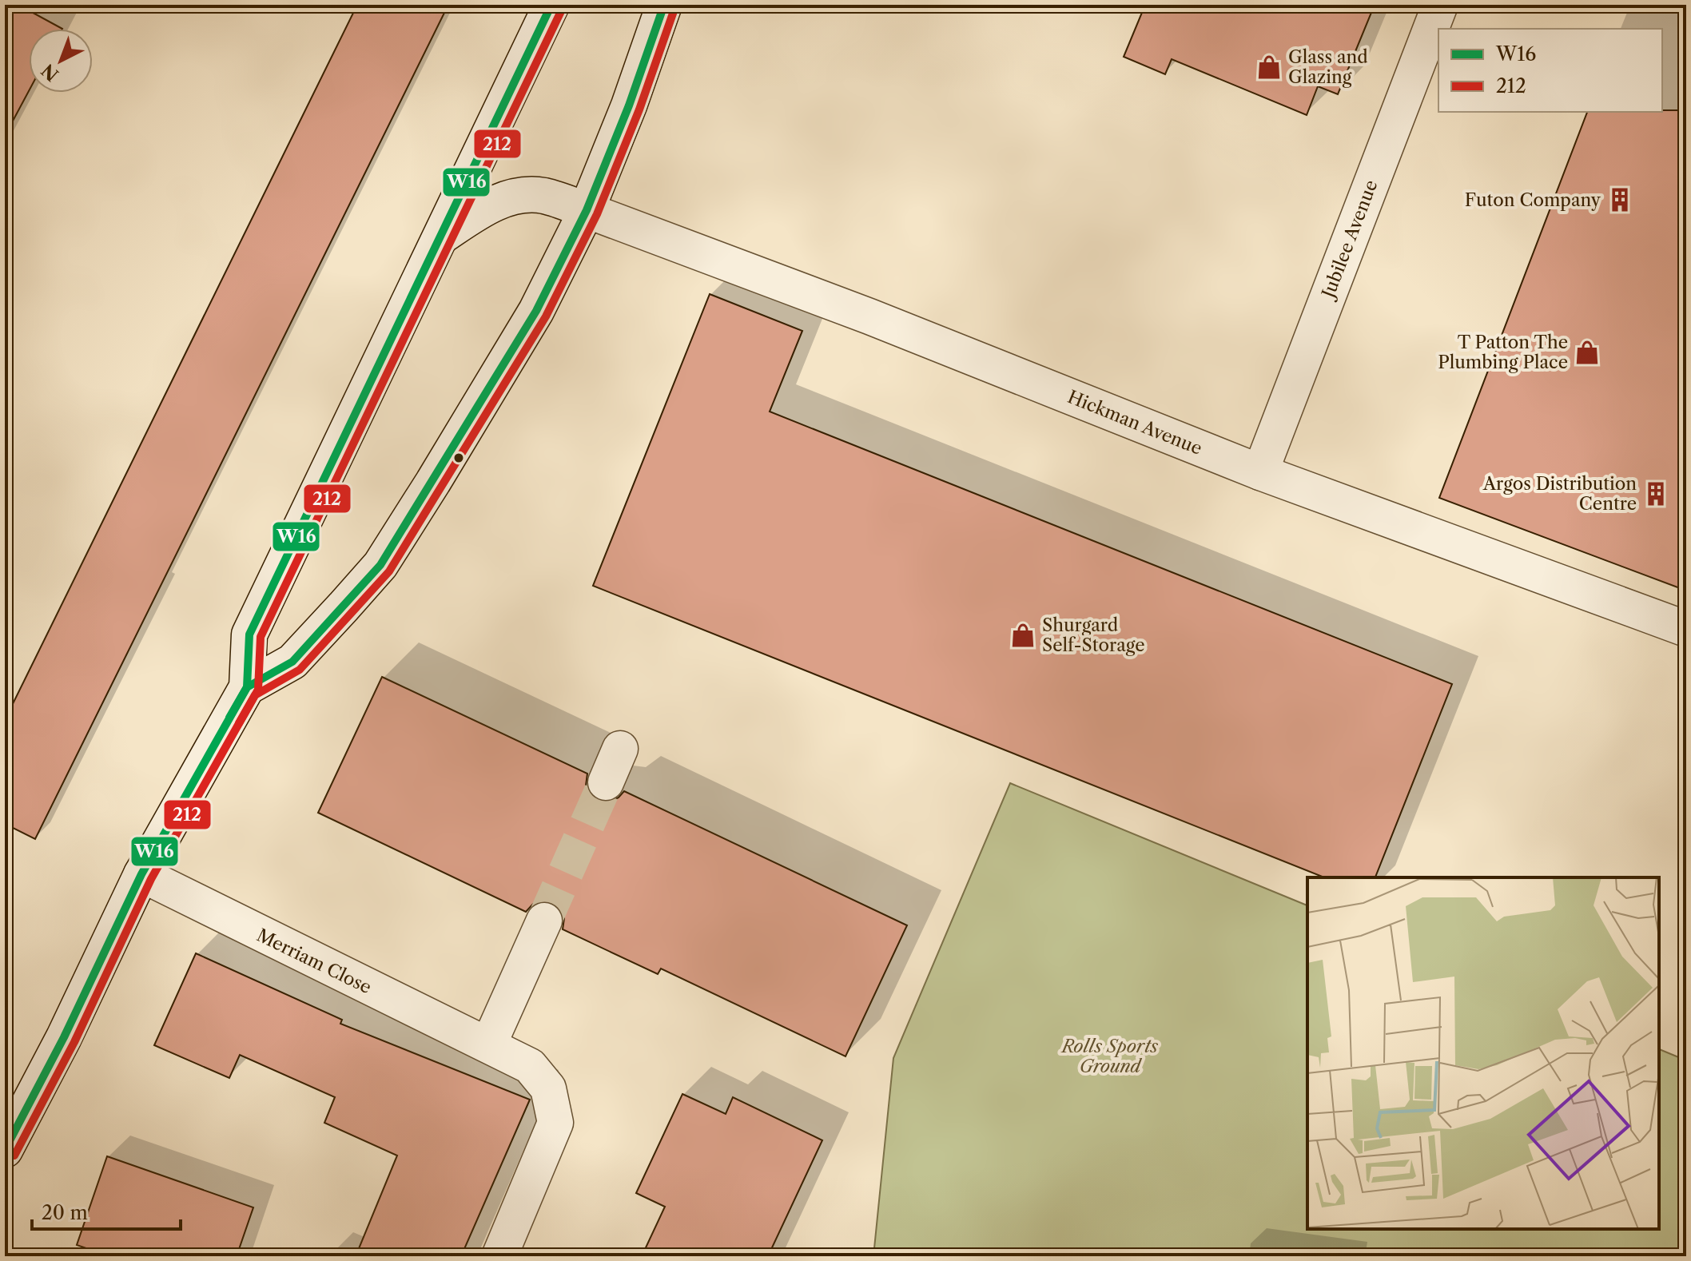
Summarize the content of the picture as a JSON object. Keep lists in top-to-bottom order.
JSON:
{
  "streets": {
    "street": ["Jubilee Avenue", "Hickman Avenue", "Merriam Close"]
  },
  "crossings": [
    ["Jubilee Avenue", "Hickman Avenue"]
  ],
  "parks": ["Rolls Sports Ground"],
  "places": {
    "shop": ["Glass and Glazing", "T Patton The Plumbing Place", "Shurgard Self-Storage"],
    "building": ["Futon Company", "Argos Distribution Centre"]
  },
  "lines": ["transit line W16", "transit line 212"],
  "legend": ["W16", "212"],
  "scale_bar": "20 m",
  "north": "bottom left"
}
